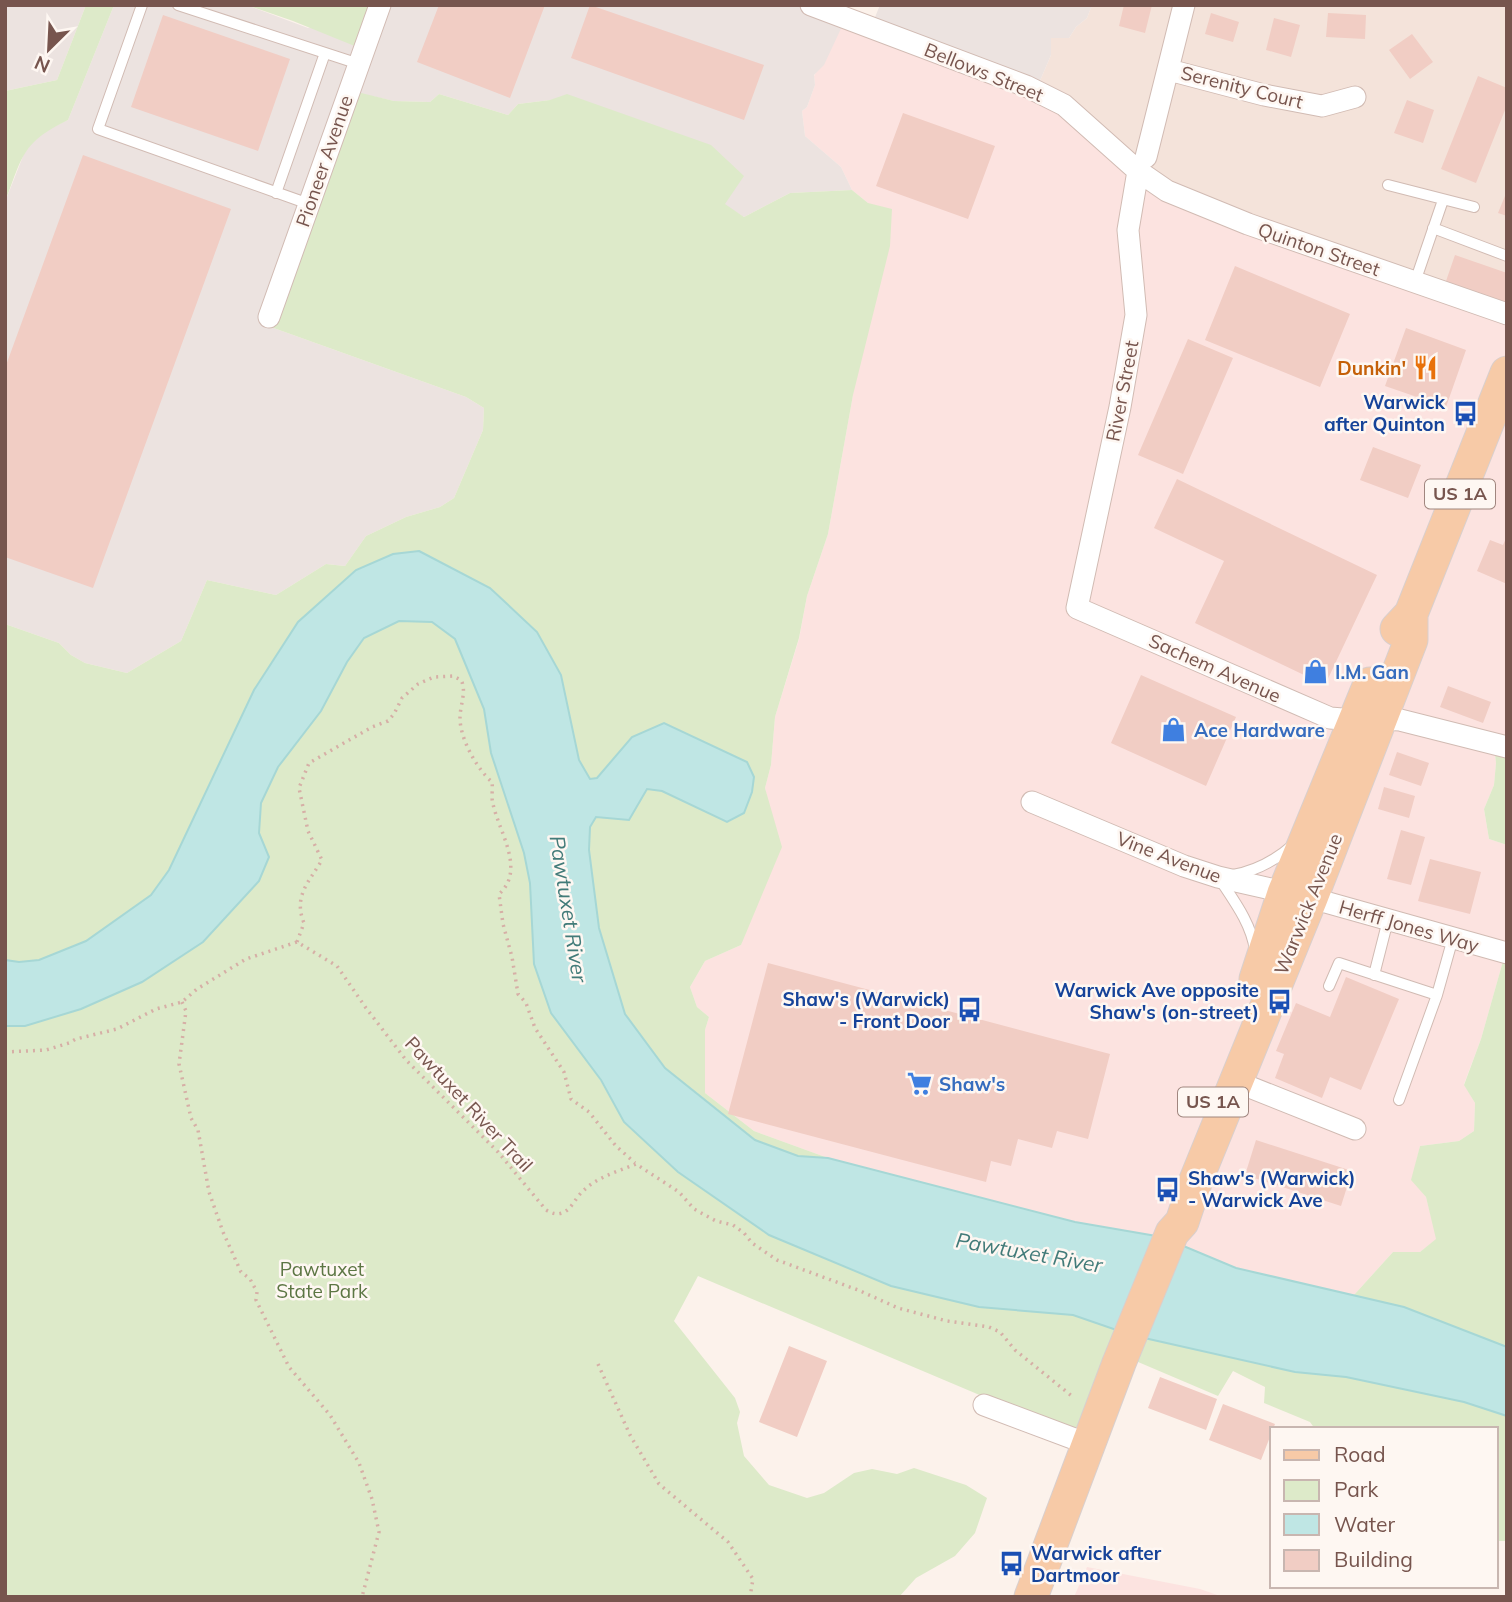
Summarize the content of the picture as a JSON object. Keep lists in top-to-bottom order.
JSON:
{
  "streets": {
    "main road": ["US 1A", "Warwick Avenue"],
    "street": [
      "Bellows Street",
      "Serenity Court",
      "Pioneer Avenue",
      "Quinton Street",
      "River Street",
      "Sachem Avenue",
      "Vine Avenue",
      "Herff Jones Way"
    ],
    "path": ["Pawtuxet River Trail"]
  },
  "crossings": [
    ["Bellows Street", "Quinton Street"],
    ["Bellows Street", "River Street"],
    ["Serenity Court", "River Street"],
    ["Quinton Street", "River Street"],
    ["River Street", "Sachem Avenue"],
    ["Sachem Avenue", "Warwick Avenue"],
    ["Vine Avenue", "Warwick Avenue"],
    ["Vine Avenue", "Herff Jones Way"],
    ["Warwick Avenue", "Herff Jones Way"]
  ],
  "water": ["Pawtuxet River"],
  "parks": ["Pawtuxet State Park"],
  "places": {
    "restaurant": ["Dunkin'"],
    "bus stop": [
      "Warwick after Quinton",
      "Warwick Ave opposite Shaw's (on-street)",
      "Shaw's (Warwick) - Front Door",
      "Shaw's (Warwick) - Warwick Ave",
      "Warwick after Dartmoor"
    ],
    "shop": ["I.M. Gan", "Ace Hardware"],
    "supermarket": ["Shaw's"]
  },
  "legend": [
    "Road",
    "Park",
    "Water",
    "Building"
  ],
  "north": "bottom left"
}
